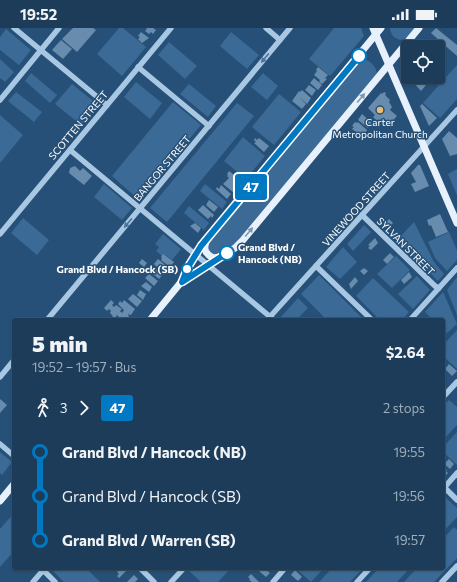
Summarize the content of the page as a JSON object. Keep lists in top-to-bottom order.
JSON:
{
  "streets": {
    "street": [
      "SCOTTEN STREET",
      "BANGOR STREET",
      "VINEWOOD STREET",
      "SYLVAN STREET"
    ]
  },
  "crossings": [
    ["VINEWOOD STREET", "SYLVAN STREET"]
  ],
  "one_way": ["BANGOR STREET"],
  "places": ["Carter Metropolitan Church", "Grand Blvd / Hancock (NB)", "Grand Blvd / Hancock (SB)"],
  "lines": ["bus line 47"],
  "page": {
    "status": "19:52",
    "on_map": "47",
    "heading": ["5 min", "19:52 – 19:57 · Bus", "$2.64"],
    "legs": ["3", "47", "2 stops"],
    "list": [
      {
        "name": "Grand Blvd / Hancock (NB)",
        "value": "19:55"
      },
      {
        "name": "Grand Blvd / Hancock (SB)",
        "value": "19:56"
      },
      {
        "name": "Grand Blvd / Warren (SB)",
        "value": "19:57"
      }
    ]
  }
}
